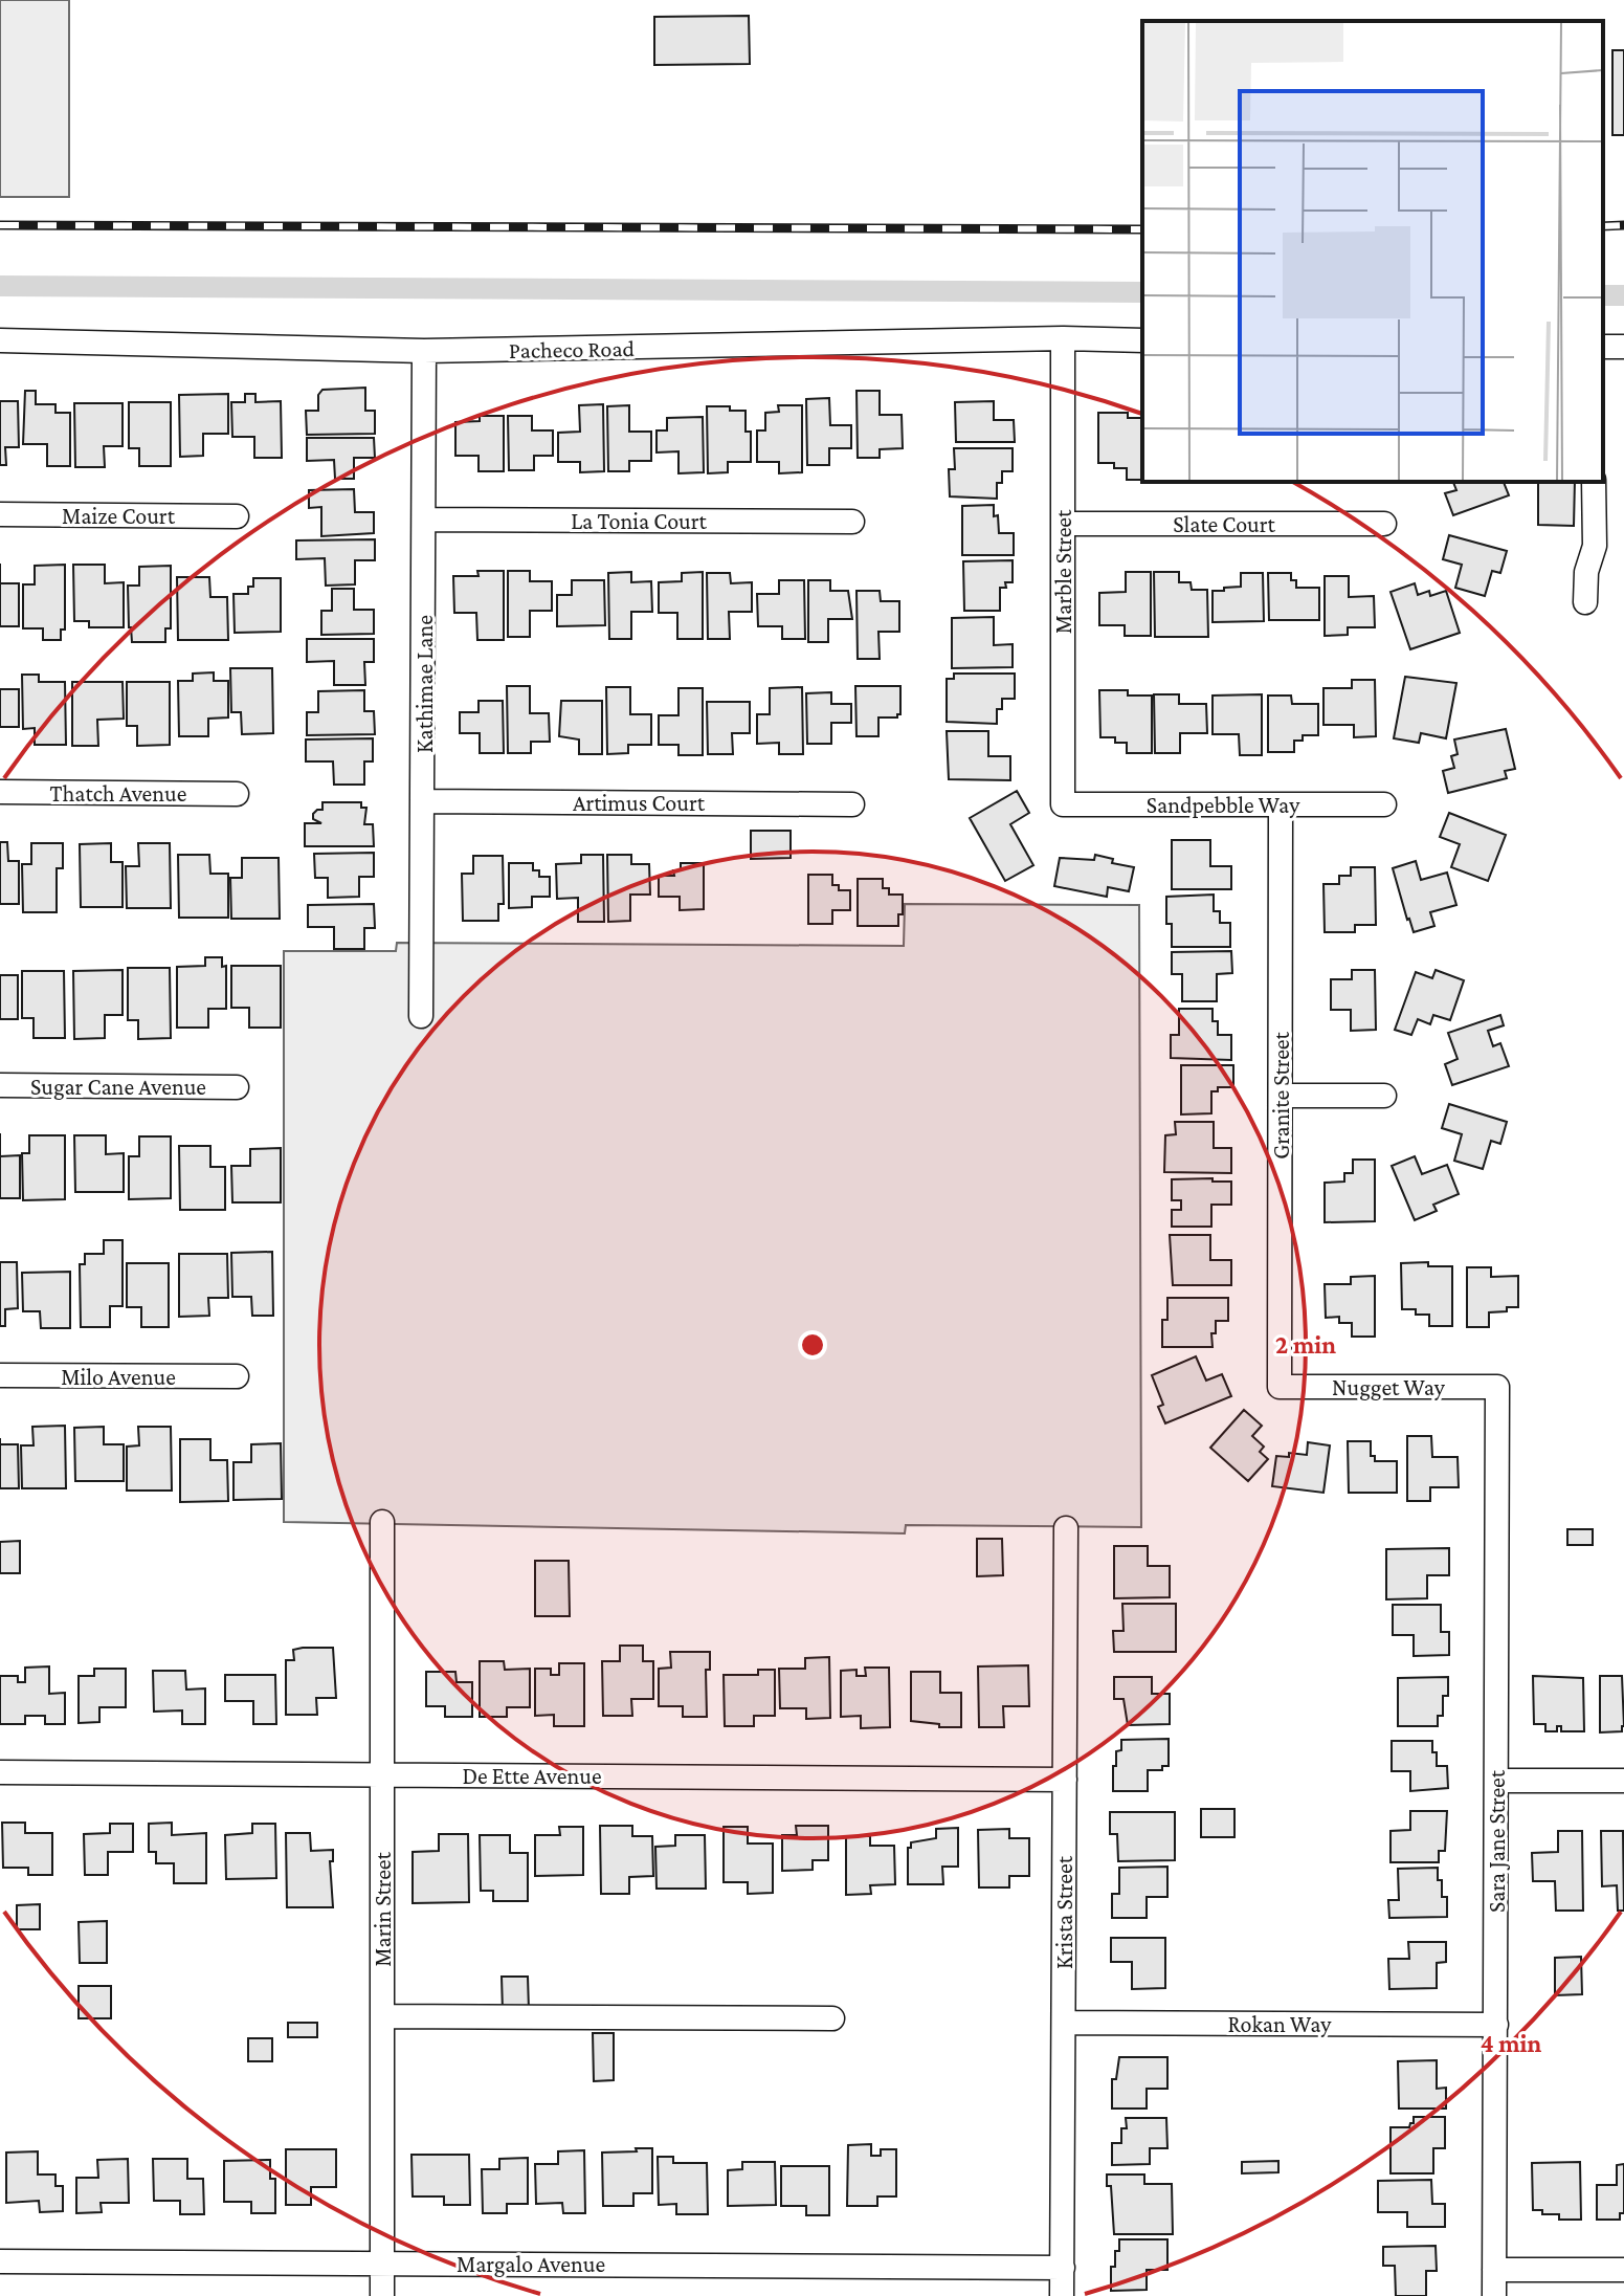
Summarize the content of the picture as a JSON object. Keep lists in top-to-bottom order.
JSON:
{
  "streets": {
    "street": [
      "Pacheco Road",
      "Maize Court",
      "La Tonia Court",
      "Slate Court",
      "Marble Street",
      "Kathimae Lane",
      "Thatch Avenue",
      "Artimus Court",
      "Sandpebble Way",
      "Sugar Cane Avenue",
      "Granite Street",
      "Milo Avenue",
      "Nugget Way",
      "De Ette Avenue",
      "Sara Jane Street",
      "Marin Street",
      "Krista Street",
      "Rokan Way",
      "Margalo Avenue"
    ]
  },
  "crossings": [
    ["Pacheco Road", "Marble Street"],
    ["Pacheco Road", "Kathimae Lane"],
    ["La Tonia Court", "Kathimae Lane"],
    ["Slate Court", "Marble Street"],
    ["Marble Street", "Sandpebble Way"],
    ["Kathimae Lane", "Artimus Court"],
    ["Sandpebble Way", "Granite Street"],
    ["Granite Street", "Nugget Way"],
    ["Nugget Way", "Sara Jane Street"],
    ["De Ette Avenue", "Marin Street"],
    ["De Ette Avenue", "Krista Street"],
    ["Sara Jane Street", "Rokan Way"],
    ["Marin Street", "Margalo Avenue"],
    ["Krista Street", "Rokan Way"],
    ["Krista Street", "Margalo Avenue"]
  ],
  "rings": ["2 min", "4 min"]
}
